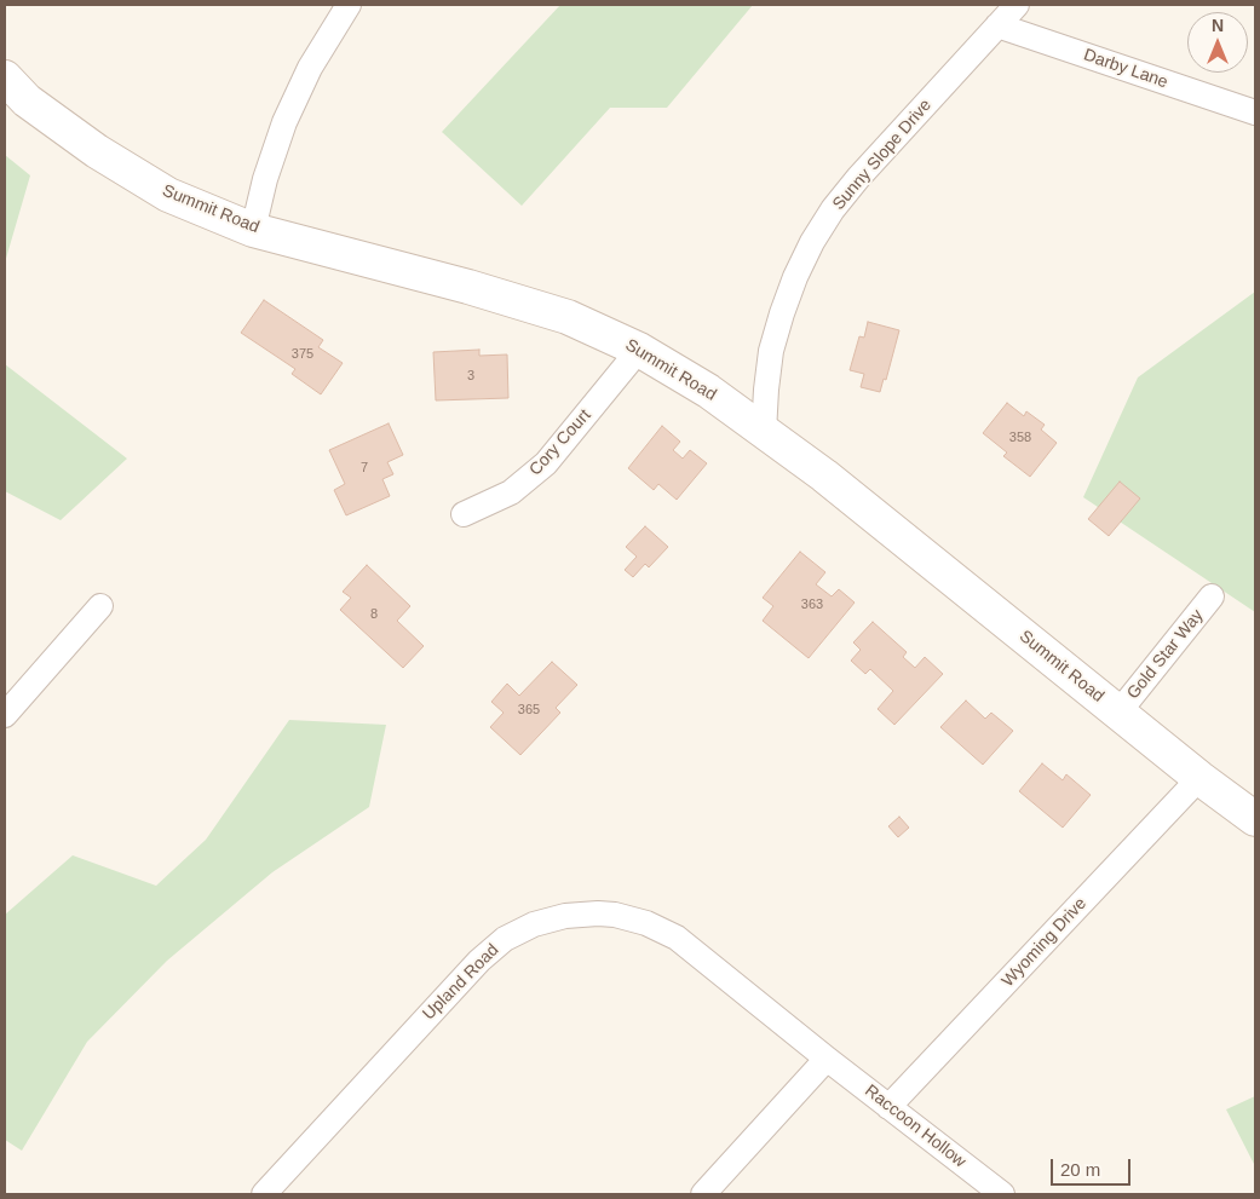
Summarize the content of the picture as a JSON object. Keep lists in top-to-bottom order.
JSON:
{
  "streets": {
    "main road": ["Summit Road"],
    "street": [
      "Darby Lane",
      "Sunny Slope Drive",
      "Cory Court",
      "Gold Star Way",
      "Wyoming Drive",
      "Upland Road",
      "Raccoon Hollow"
    ]
  },
  "crossings": [
    ["Darby Lane", "Sunny Slope Drive"],
    ["Sunny Slope Drive", "Summit Road"],
    ["Summit Road", "Cory Court"],
    ["Summit Road", "Gold Star Way"],
    ["Summit Road", "Wyoming Drive"],
    ["Wyoming Drive", "Raccoon Hollow"],
    ["Upland Road", "Raccoon Hollow"]
  ],
  "house_numbers": [
    "375",
    "3",
    "358",
    "7",
    "363",
    "8",
    "365"
  ],
  "scale_bar": "20 m",
  "north": "top"
}
